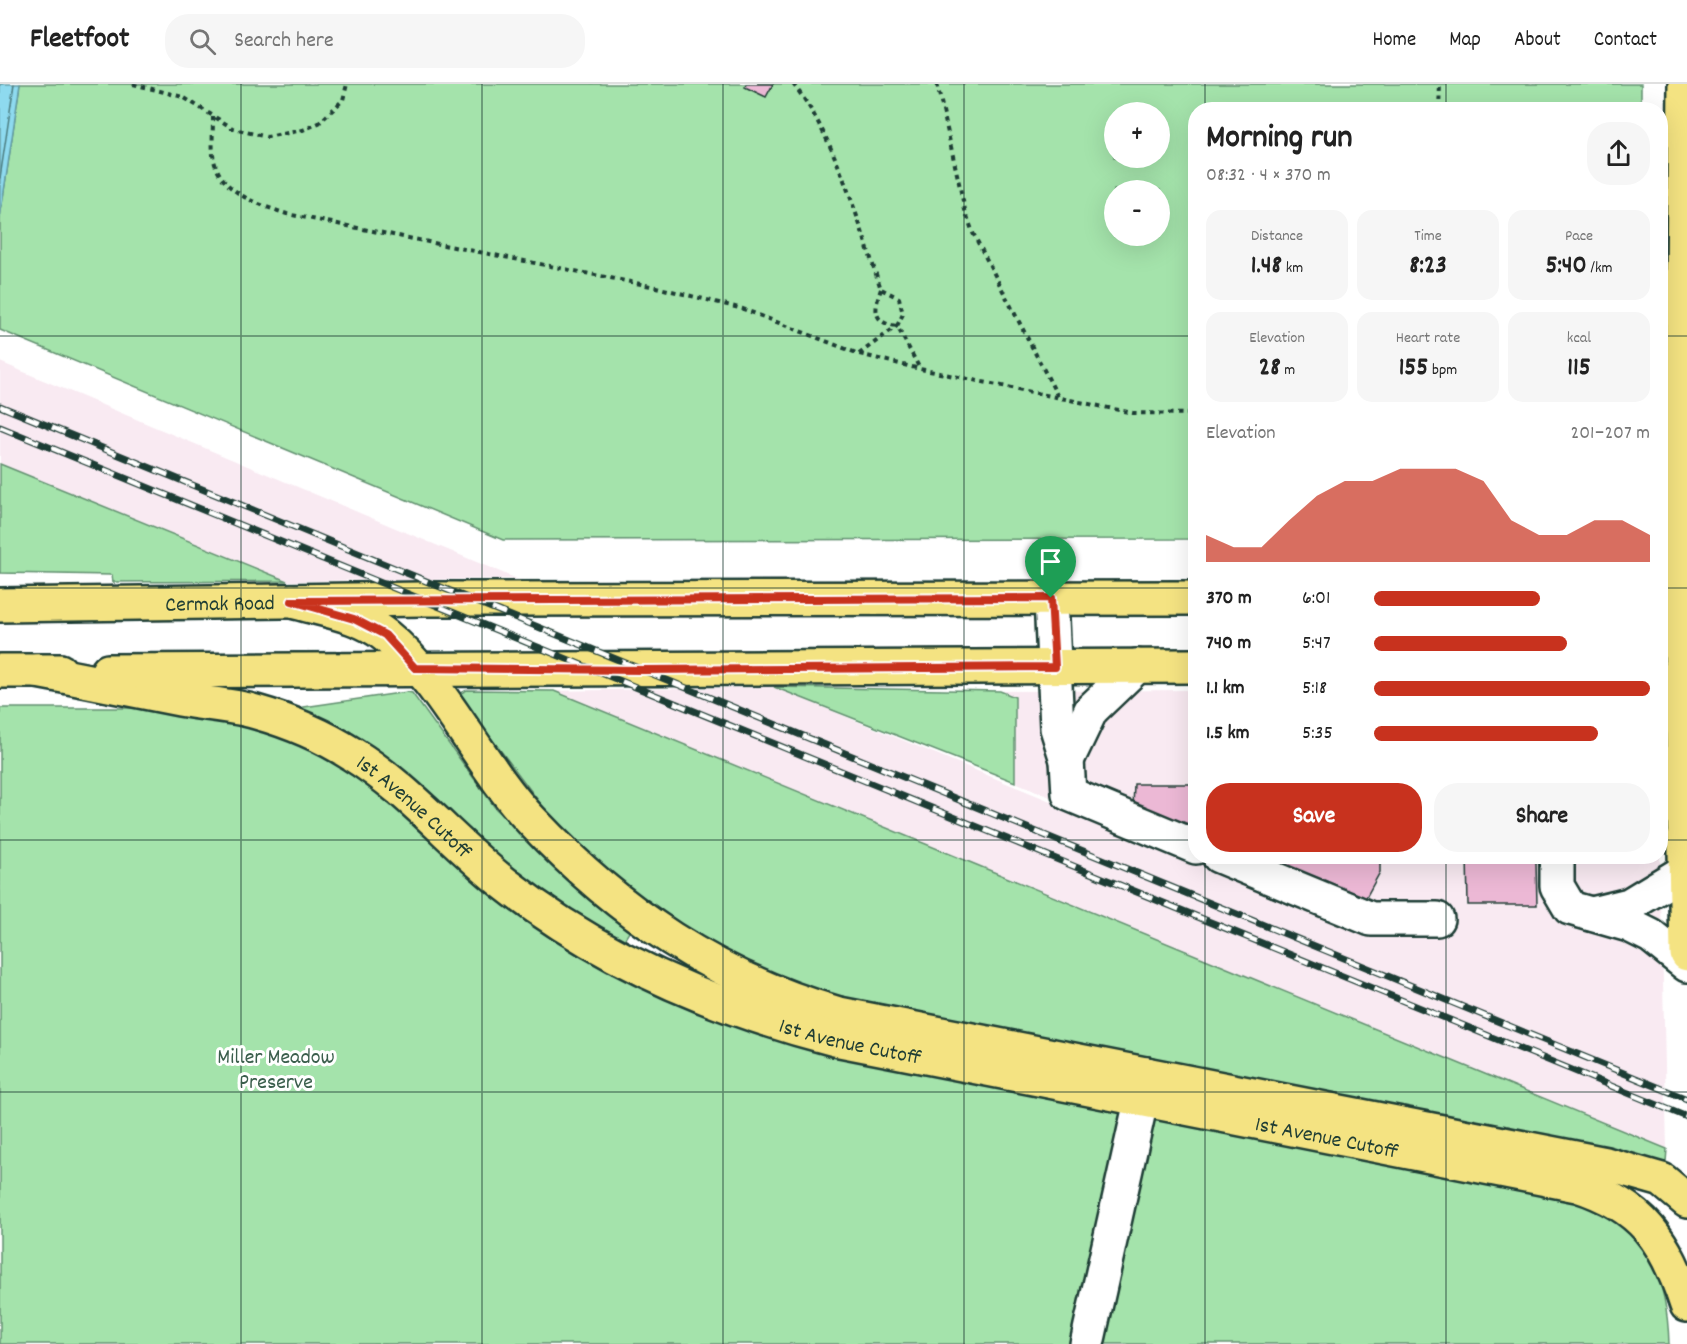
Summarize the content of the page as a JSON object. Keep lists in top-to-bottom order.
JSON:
{
  "streets": {
    "main road": ["Cermak Road", "1st Avenue Cutoff"]
  },
  "crossings": [
    ["Cermak Road", "1st Avenue Cutoff"]
  ],
  "parks": ["Miller Meadow Preserve"],
  "page": {
    "header": "Fleetfoot",
    "search": "Search here",
    "nav": [
      "Home",
      "Map",
      "About",
      "Contact"
    ],
    "map_buttons": ["+", "−"],
    "heading": ["Morning run", "08:32 · 4 × 370 m"],
    "stats": [
      ["Distance", "1.48 km"],
      ["Time", "8:23"],
      ["Pace", "5:40 /km"],
      ["Elevation", "28 m"],
      ["Heart rate", "155 bpm"],
      ["kcal", "115"]
    ],
    "chart": ["Elevation", "201–207 m"],
    "list": [
      {
        "name": "370 m",
        "note": "6:01"
      },
      {
        "name": "740 m",
        "note": "5:47"
      },
      {
        "name": "1.1 km",
        "note": "5:18"
      },
      {
        "name": "1.5 km",
        "note": "5:35"
      }
    ],
    "buttons": ["Save", "Share"]
  }
}
